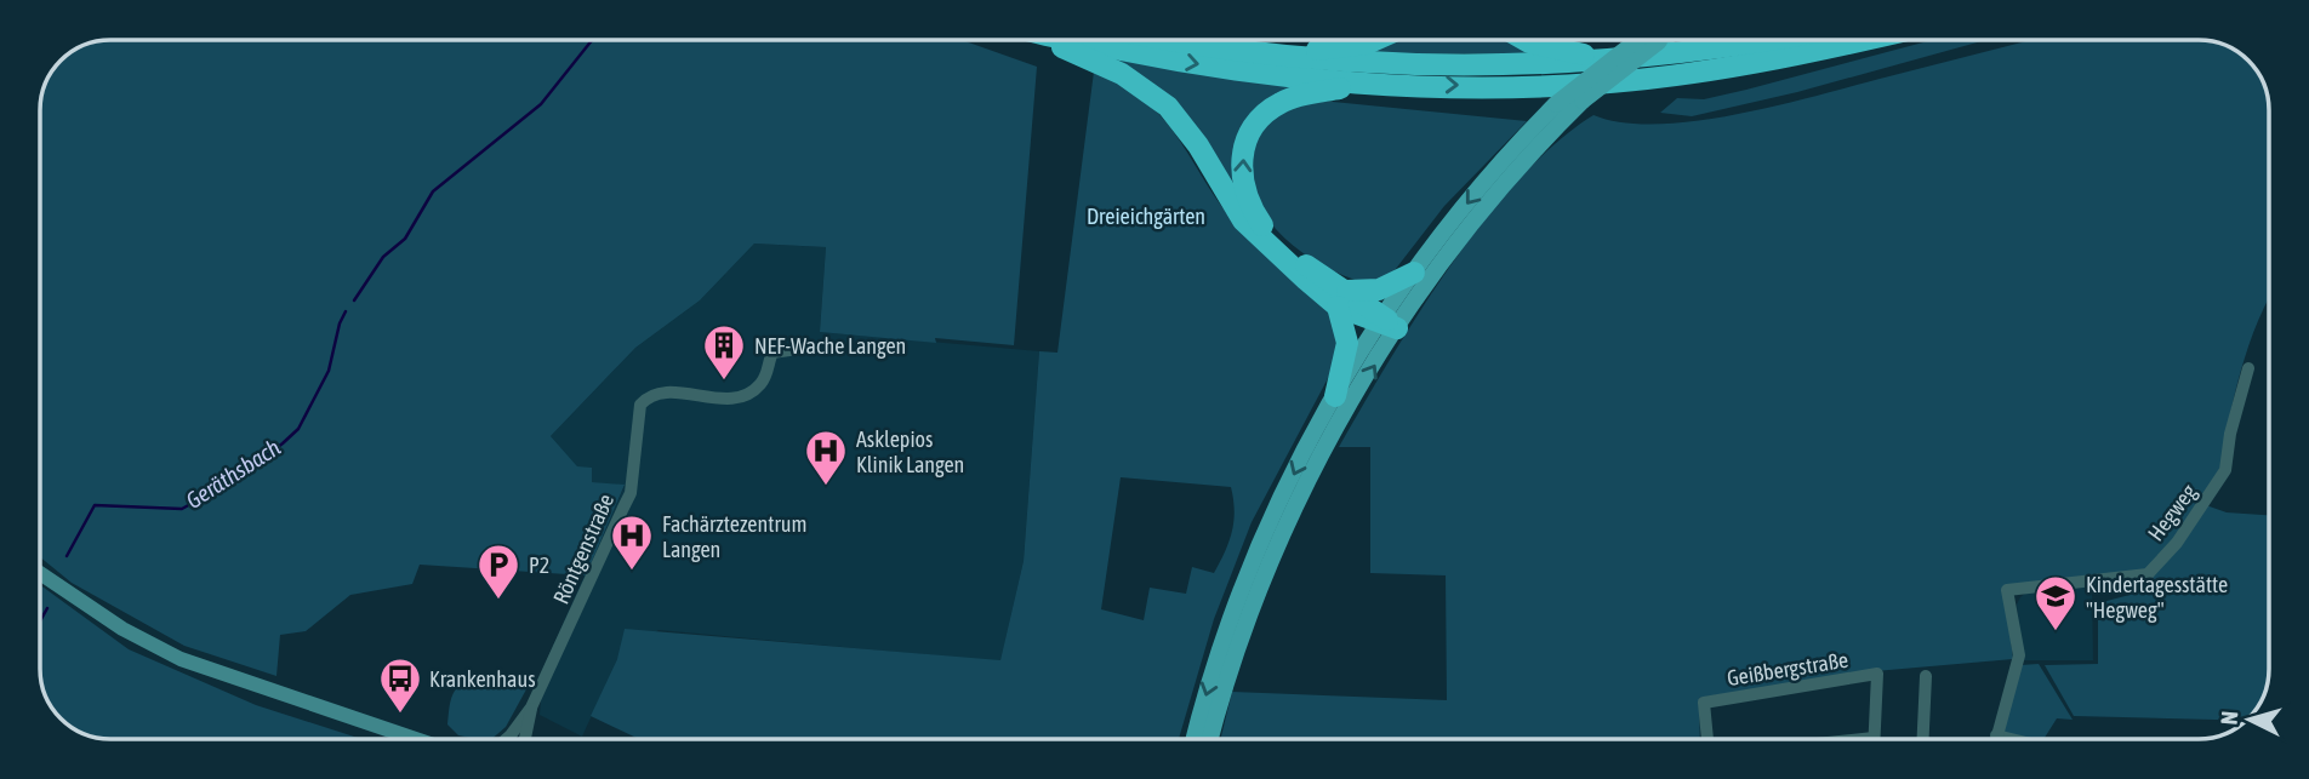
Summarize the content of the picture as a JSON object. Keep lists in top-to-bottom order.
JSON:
{
  "streets": {
    "street": ["Hegweg", "Röntgenstraße", "Geißbergstraße"]
  },
  "water": ["Geräthsbach"],
  "parks": ["Dreieichgärten"],
  "places": {
    "building": ["NEF-Wache Langen"],
    "hospital": ["Asklepios Klinik Langen", "Fachärztezentrum Langen"],
    "parking": ["P2"],
    "school or university": ["Kindertagesstätte \"Hegweg\""],
    "bus stop": ["Krankenhaus"]
  },
  "north": "left"
}
